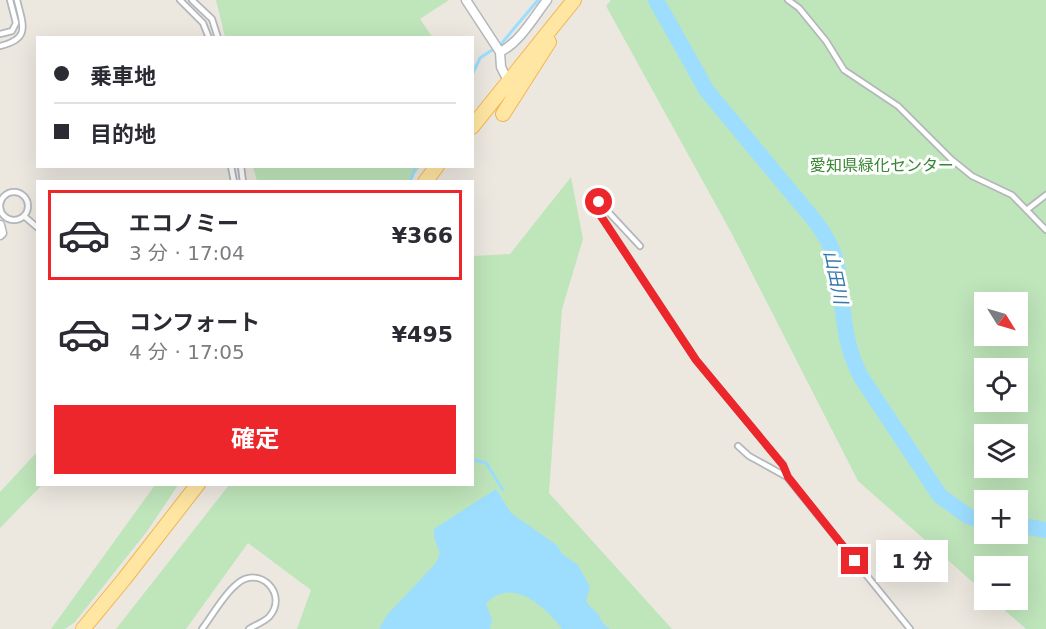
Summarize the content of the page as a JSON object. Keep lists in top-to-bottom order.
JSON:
{
  "water": ["山田川"],
  "parks": ["愛知県緑化センター"],
  "north": "bottom right",
  "page": {
    "banner": ["乗車地", "目的地"],
    "list": [
      {
        "name": "エコノミー",
        "note": "3 分 · 17:04",
        "value": "¥366"
      },
      {
        "name": "コンフォート",
        "note": "4 分 · 17:05",
        "value": "¥495"
      }
    ],
    "map_buttons": ["+", "−"],
    "buttons": "確定",
    "bubble": "1 分"
  }
}
